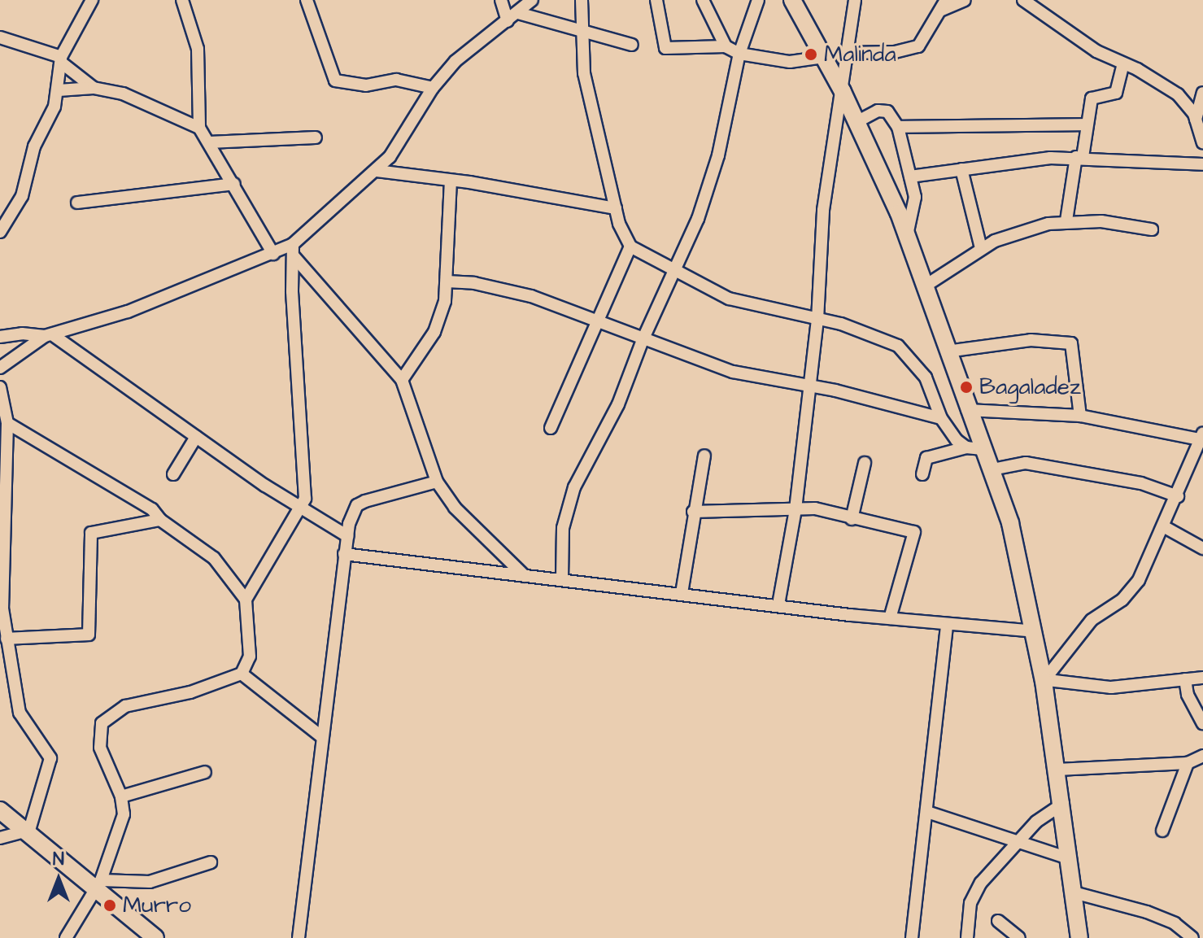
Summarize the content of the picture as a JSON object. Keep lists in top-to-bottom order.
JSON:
{
  "places": ["Malinda", "Bagaladez", "Murro"],
  "north": "top"
}
